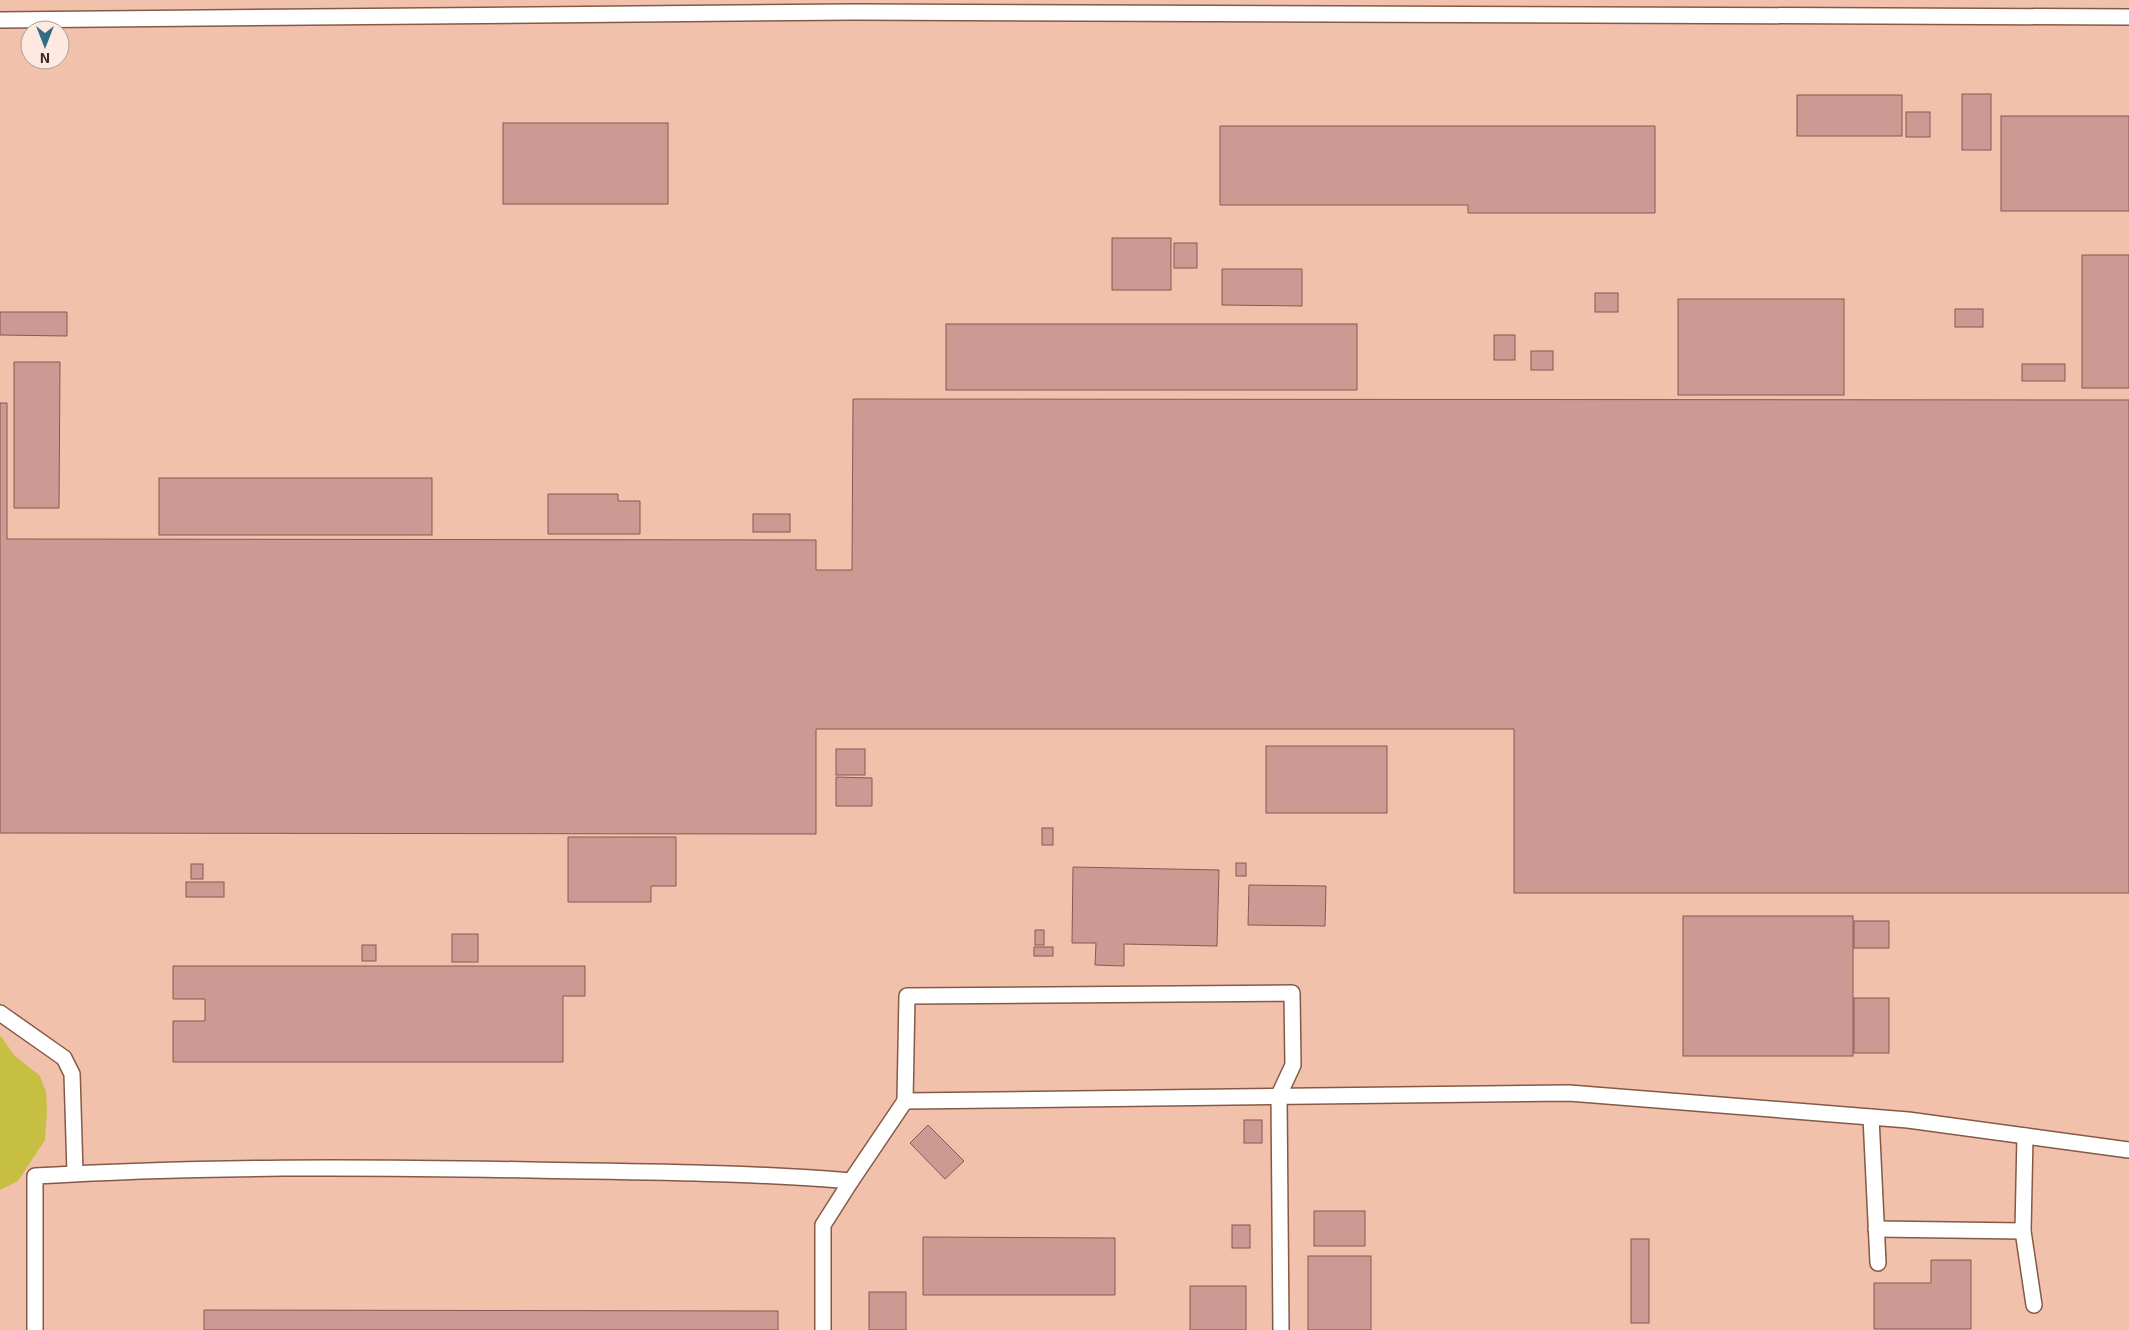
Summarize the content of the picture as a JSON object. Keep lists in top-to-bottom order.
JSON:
{
  "north": "bottom"
}
